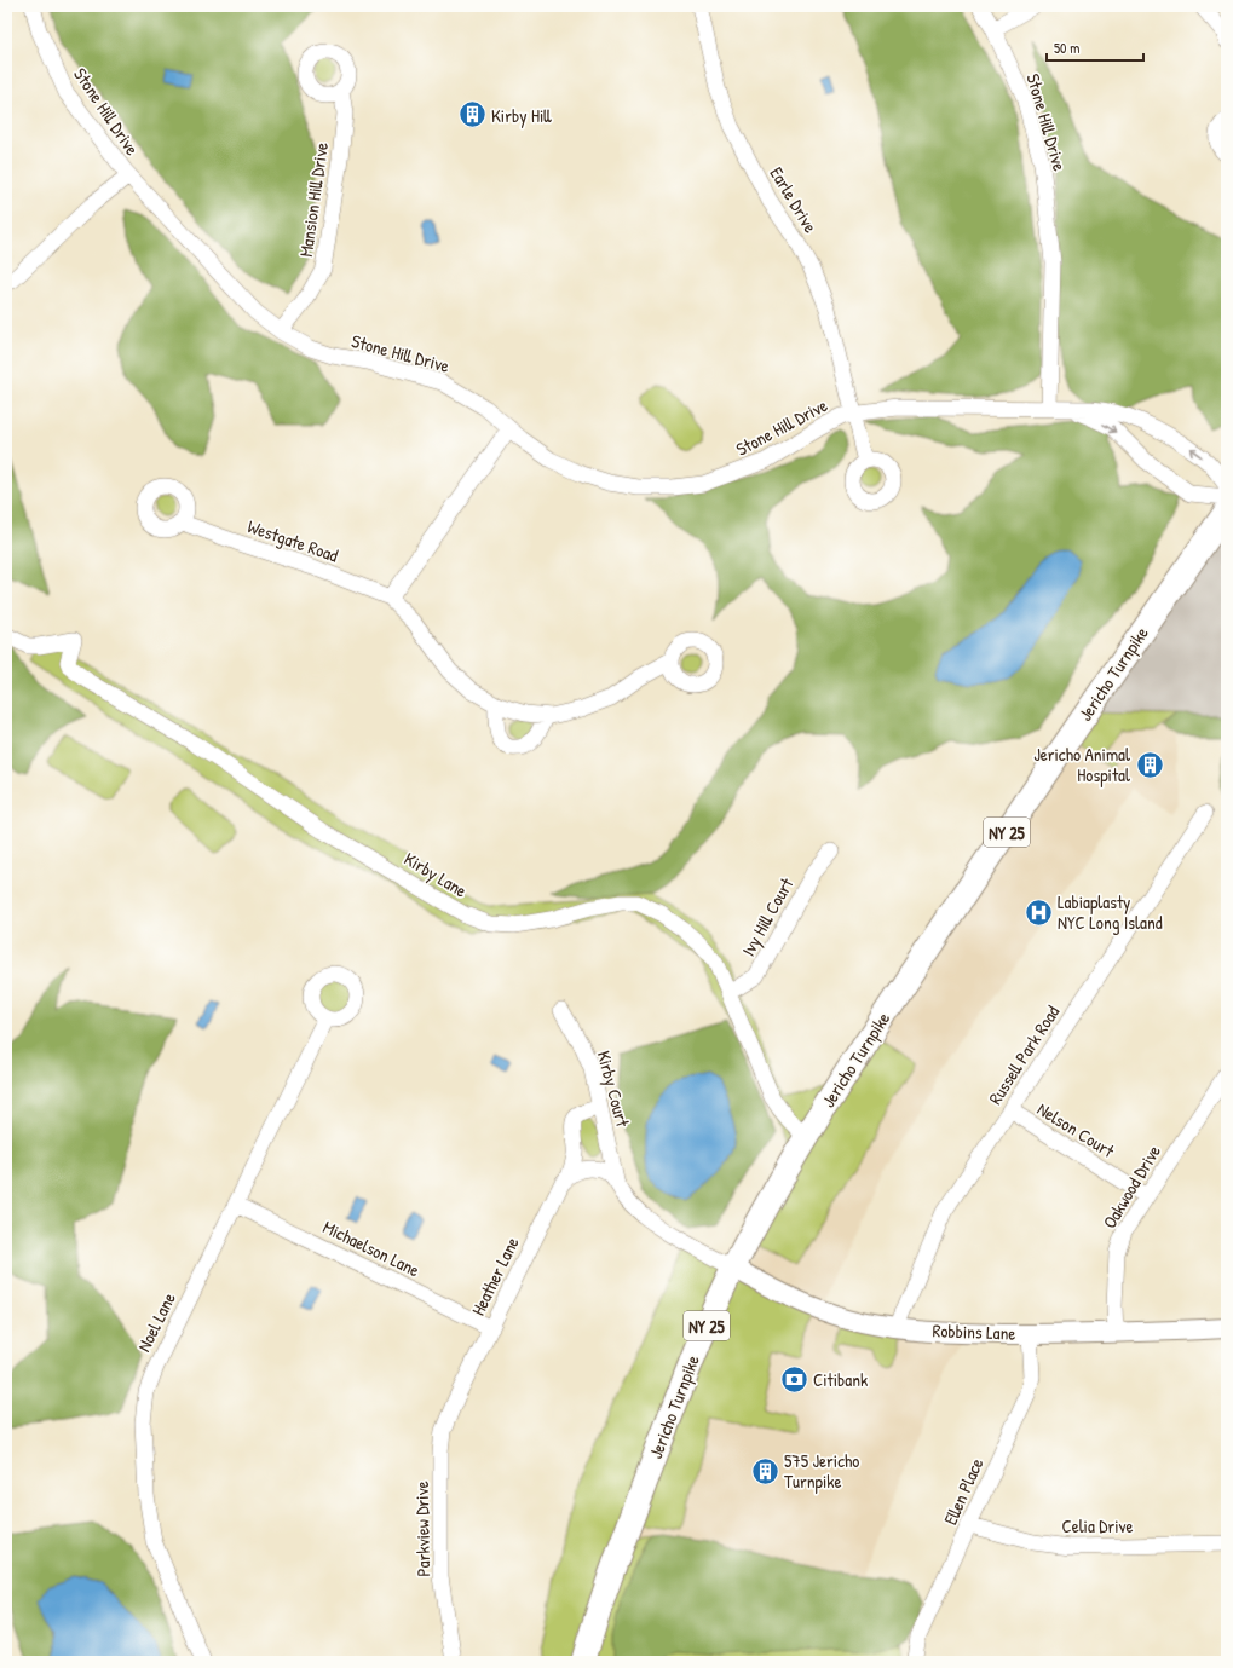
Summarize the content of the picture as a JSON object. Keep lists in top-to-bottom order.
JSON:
{
  "streets": {
    "main road": ["Jericho Turnpike", "NY 25"],
    "street": [
      "Stone Hill Drive",
      "Mansion Hill Drive",
      "Earle Drive",
      "Westgate Road",
      "Kirby Lane",
      "Ivy Hill Court",
      "Russell Park Road",
      "Kirby Court",
      "Nelson Court",
      "Oakwood Drive",
      "Michaelson Lane",
      "Heather Lane",
      "Noel Lane",
      "Robbins Lane",
      "Ellen Place",
      "Celia Drive",
      "Parkview Drive"
    ]
  },
  "crossings": [
    ["Stone Hill Drive", "Mansion Hill Drive"],
    ["Stone Hill Drive", "Earle Drive"],
    ["Jericho Turnpike", "Kirby Lane"],
    ["Jericho Turnpike", "Robbins Lane"],
    ["Kirby Lane", "Ivy Hill Court"],
    ["Russell Park Road", "Nelson Court"],
    ["Russell Park Road", "Robbins Lane"],
    ["Kirby Court", "Heather Lane"],
    ["Nelson Court", "Oakwood Drive"],
    ["Oakwood Drive", "Robbins Lane"],
    ["Michaelson Lane", "Heather Lane"],
    ["Michaelson Lane", "Noel Lane"],
    ["Heather Lane", "Parkview Drive"],
    ["Robbins Lane", "Ellen Place"],
    ["Ellen Place", "Celia Drive"]
  ],
  "places": {
    "building": ["Kirby Hill", "Jericho Animal Hospital", "575 Jericho Turnpike"],
    "hospital": ["Labiaplasty NYC Long Island"],
    "bank": ["Citibank"]
  },
  "scale_bar": "50 m"
}
